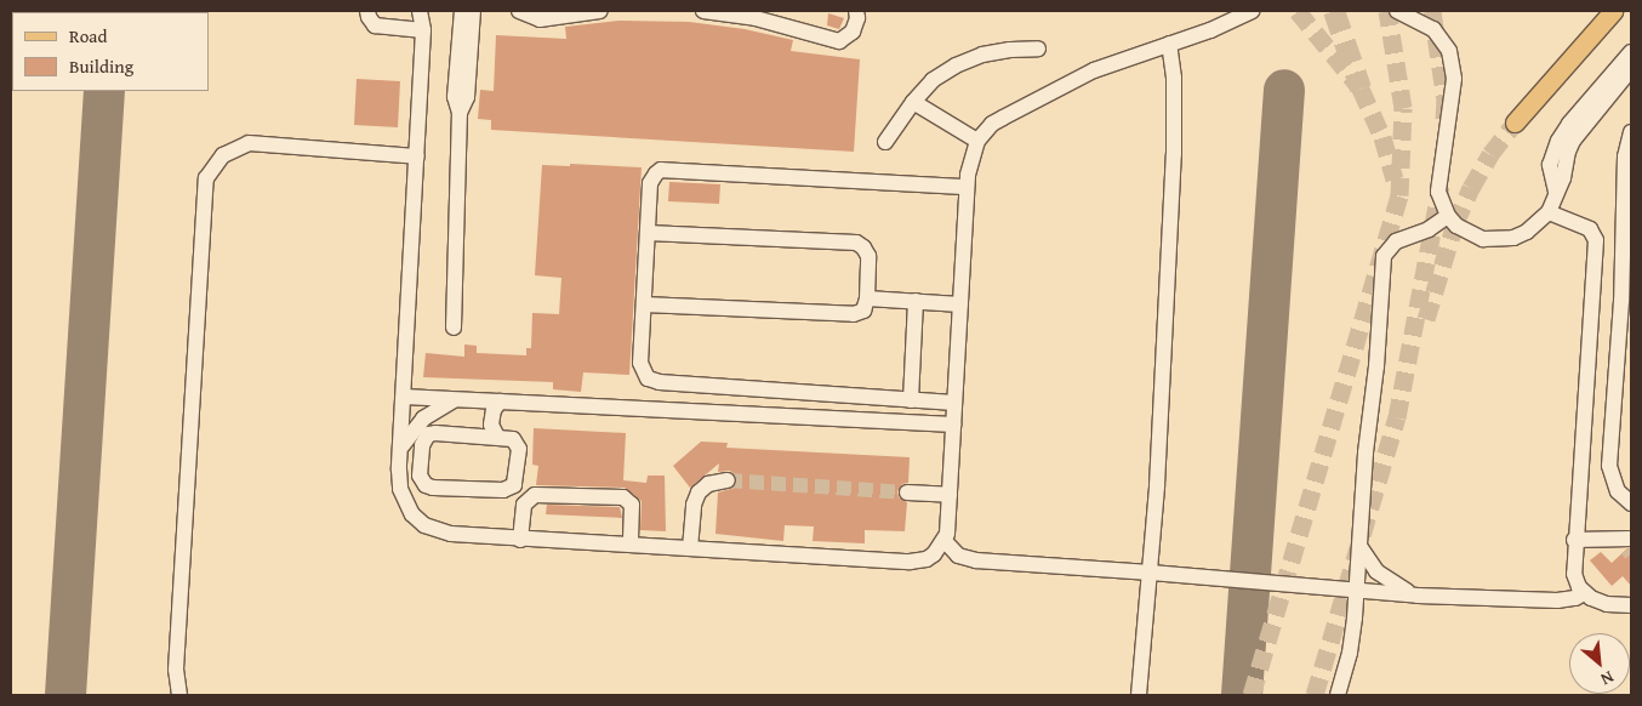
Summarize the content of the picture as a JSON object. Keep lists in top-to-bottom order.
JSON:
{
  "legend": ["Road", "Building"],
  "north": "bottom right"
}
